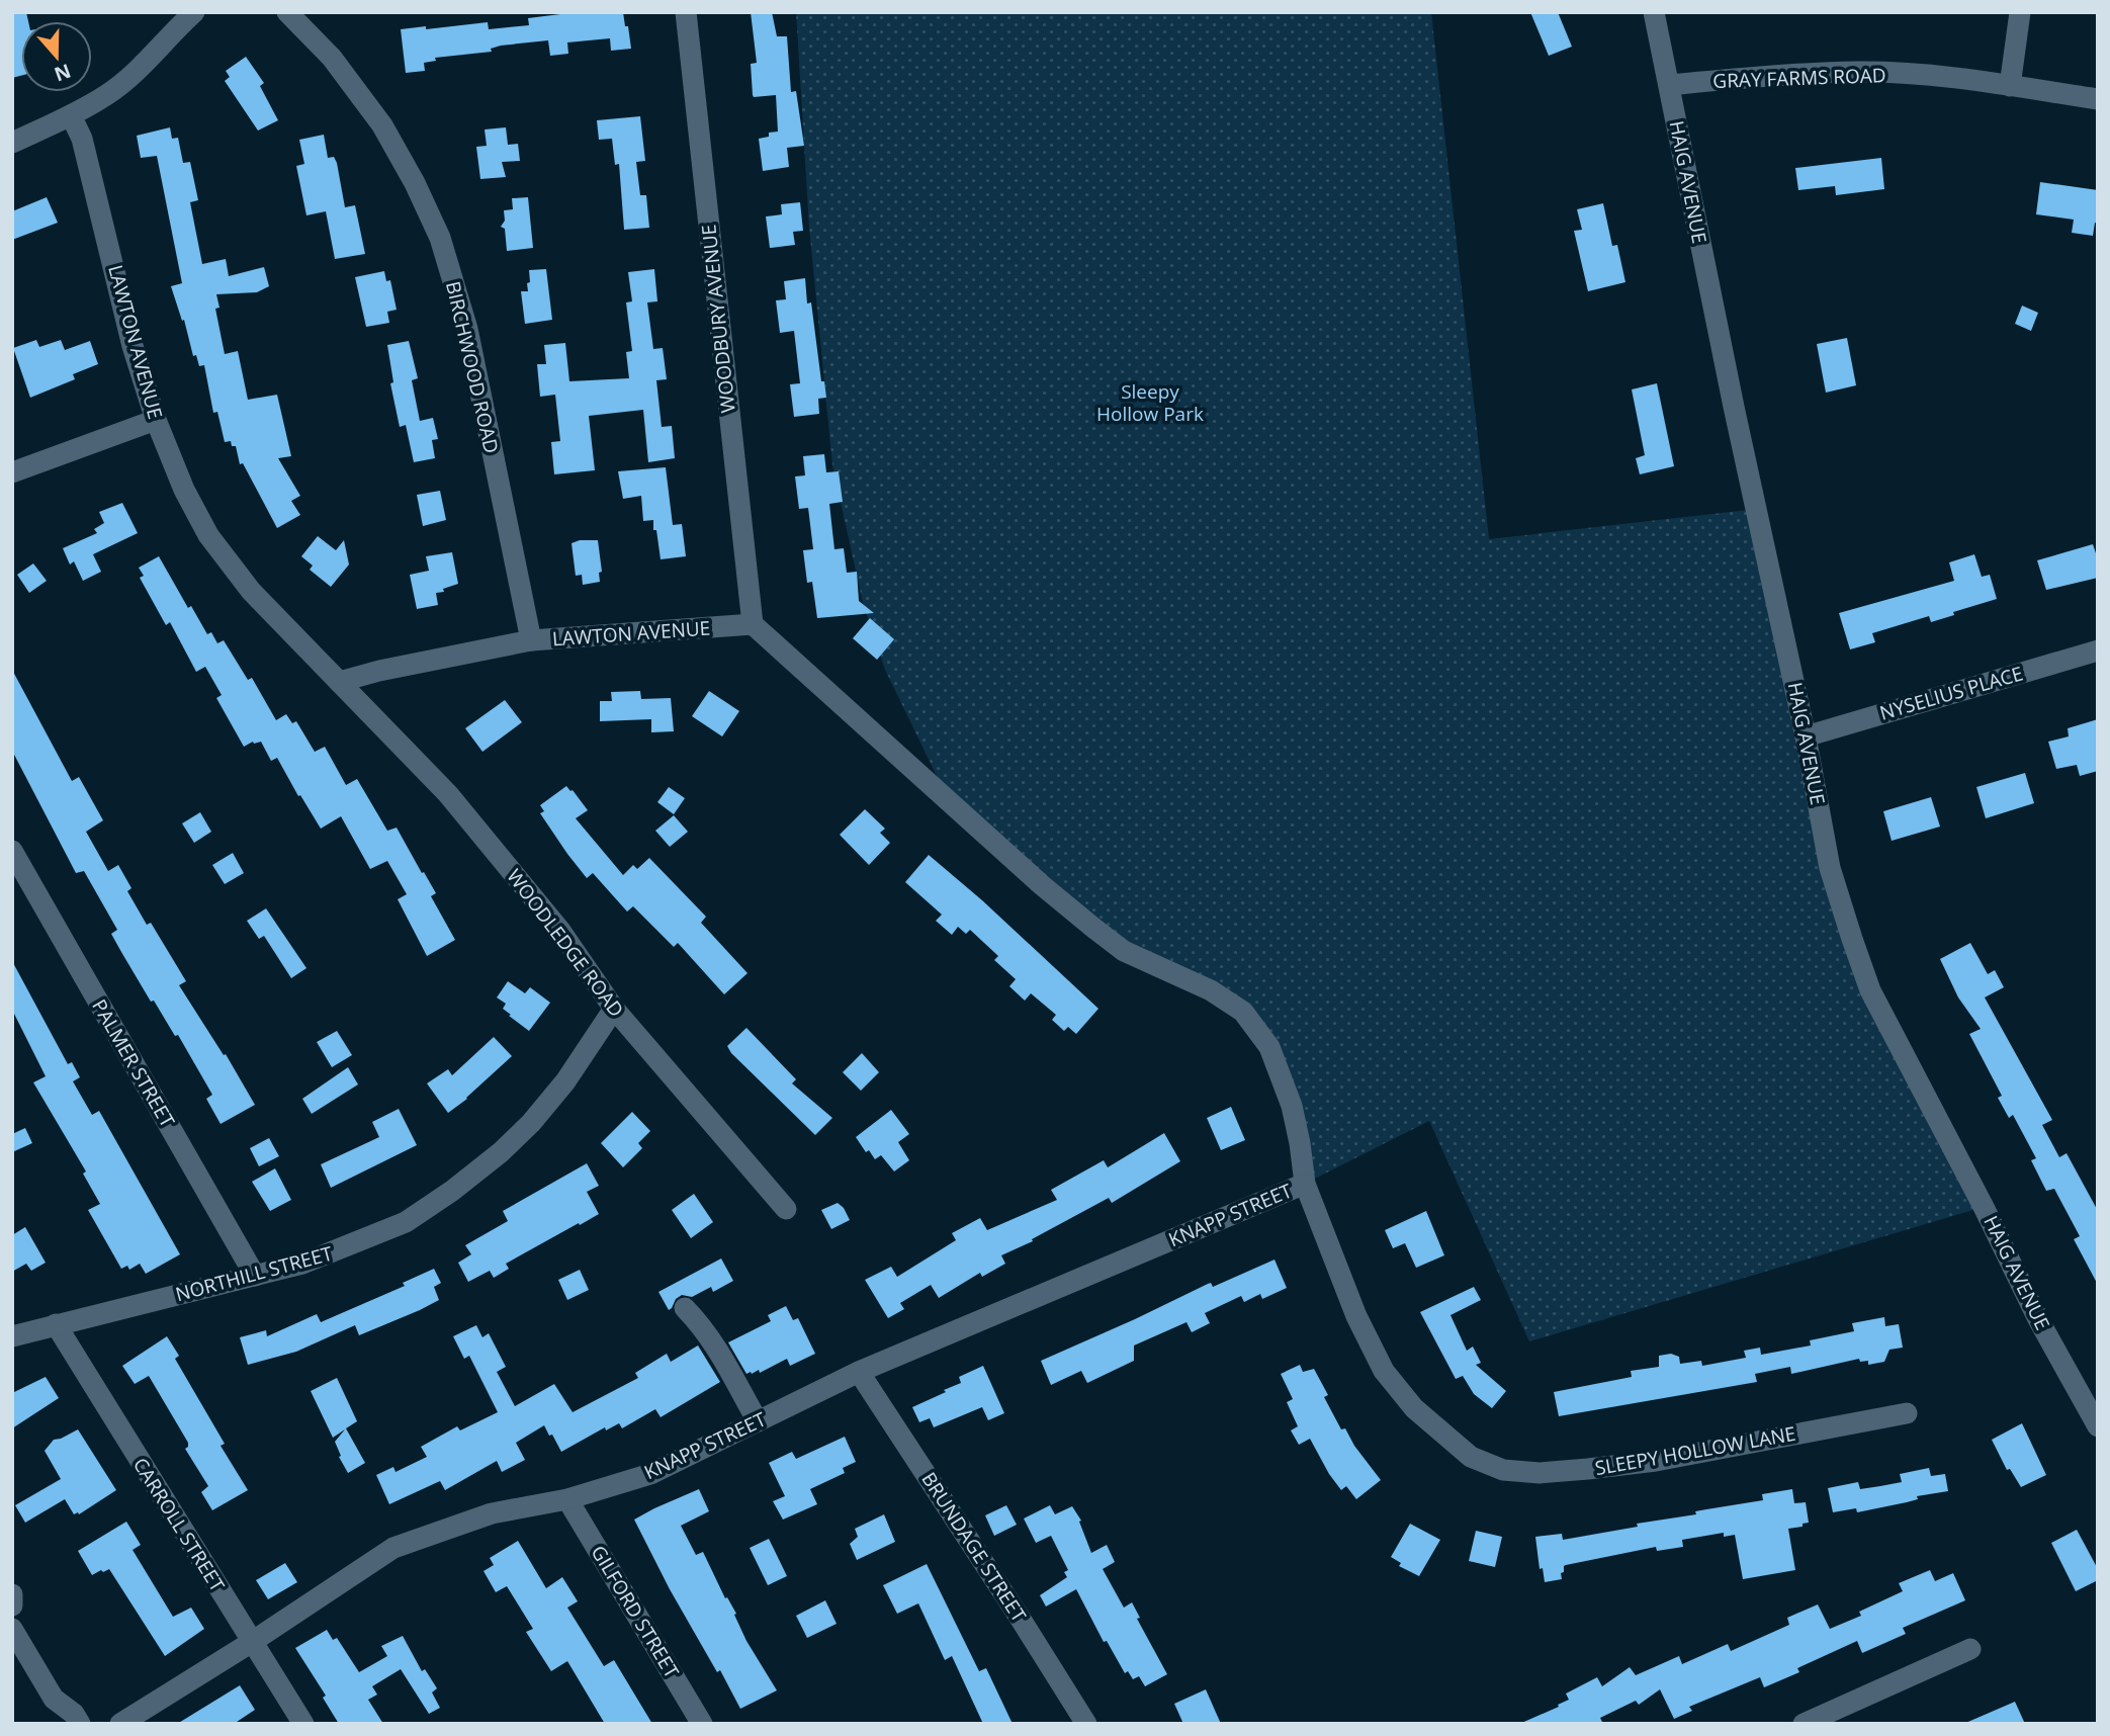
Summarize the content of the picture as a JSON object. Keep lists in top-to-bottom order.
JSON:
{
  "streets": {
    "street": [
      "GRAY FARMS ROAD",
      "HAIG AVENUE",
      "WOODBURY AVENUE",
      "LAWTON AVENUE",
      "BIRCHWOOD ROAD",
      "NYSELIUS PLACE",
      "WOODLEDGE ROAD",
      "PALMER STREET",
      "KNAPP STREET",
      "NORTHILL STREET",
      "SLEEPY HOLLOW LANE",
      "CARROLL STREET",
      "BRUNDAGE STREET",
      "GILFORD STREET"
    ]
  },
  "crossings": [
    ["GRAY FARMS ROAD", "HAIG AVENUE"],
    ["HAIG AVENUE", "NYSELIUS PLACE"],
    ["WOODBURY AVENUE", "LAWTON AVENUE"],
    ["LAWTON AVENUE", "BIRCHWOOD ROAD"],
    ["LAWTON AVENUE", "WOODLEDGE ROAD"],
    ["WOODLEDGE ROAD", "NORTHILL STREET"],
    ["PALMER STREET", "NORTHILL STREET"],
    ["KNAPP STREET", "SLEEPY HOLLOW LANE"],
    ["KNAPP STREET", "CARROLL STREET"],
    ["KNAPP STREET", "BRUNDAGE STREET"],
    ["KNAPP STREET", "GILFORD STREET"],
    ["NORTHILL STREET", "CARROLL STREET"]
  ],
  "parks": ["Sleepy Hollow Park"],
  "north": "bottom"
}
